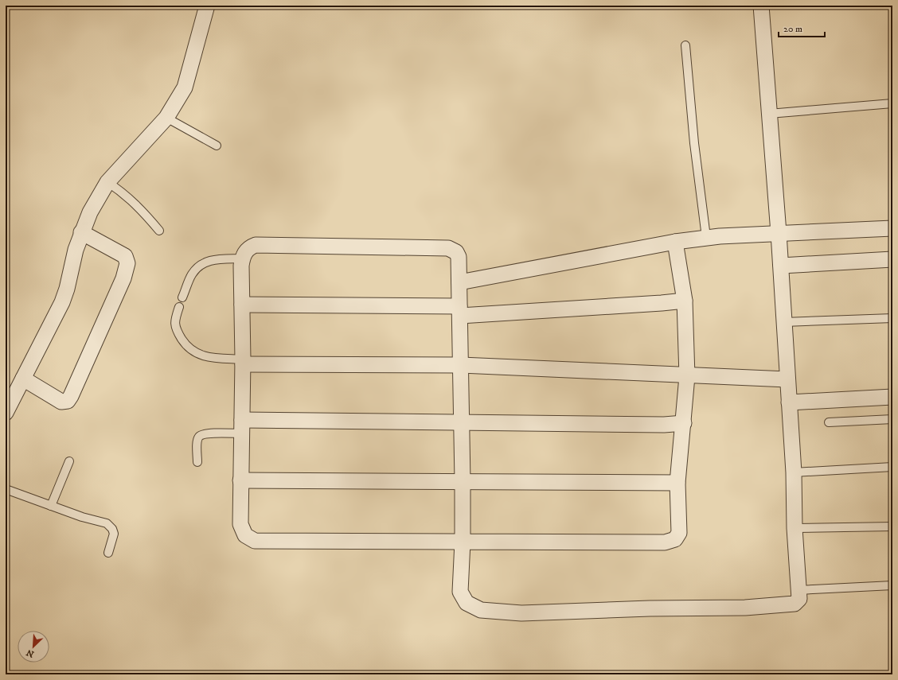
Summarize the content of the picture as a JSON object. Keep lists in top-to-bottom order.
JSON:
{
  "scale_bar": "20 m",
  "north": "bottom left"
}
